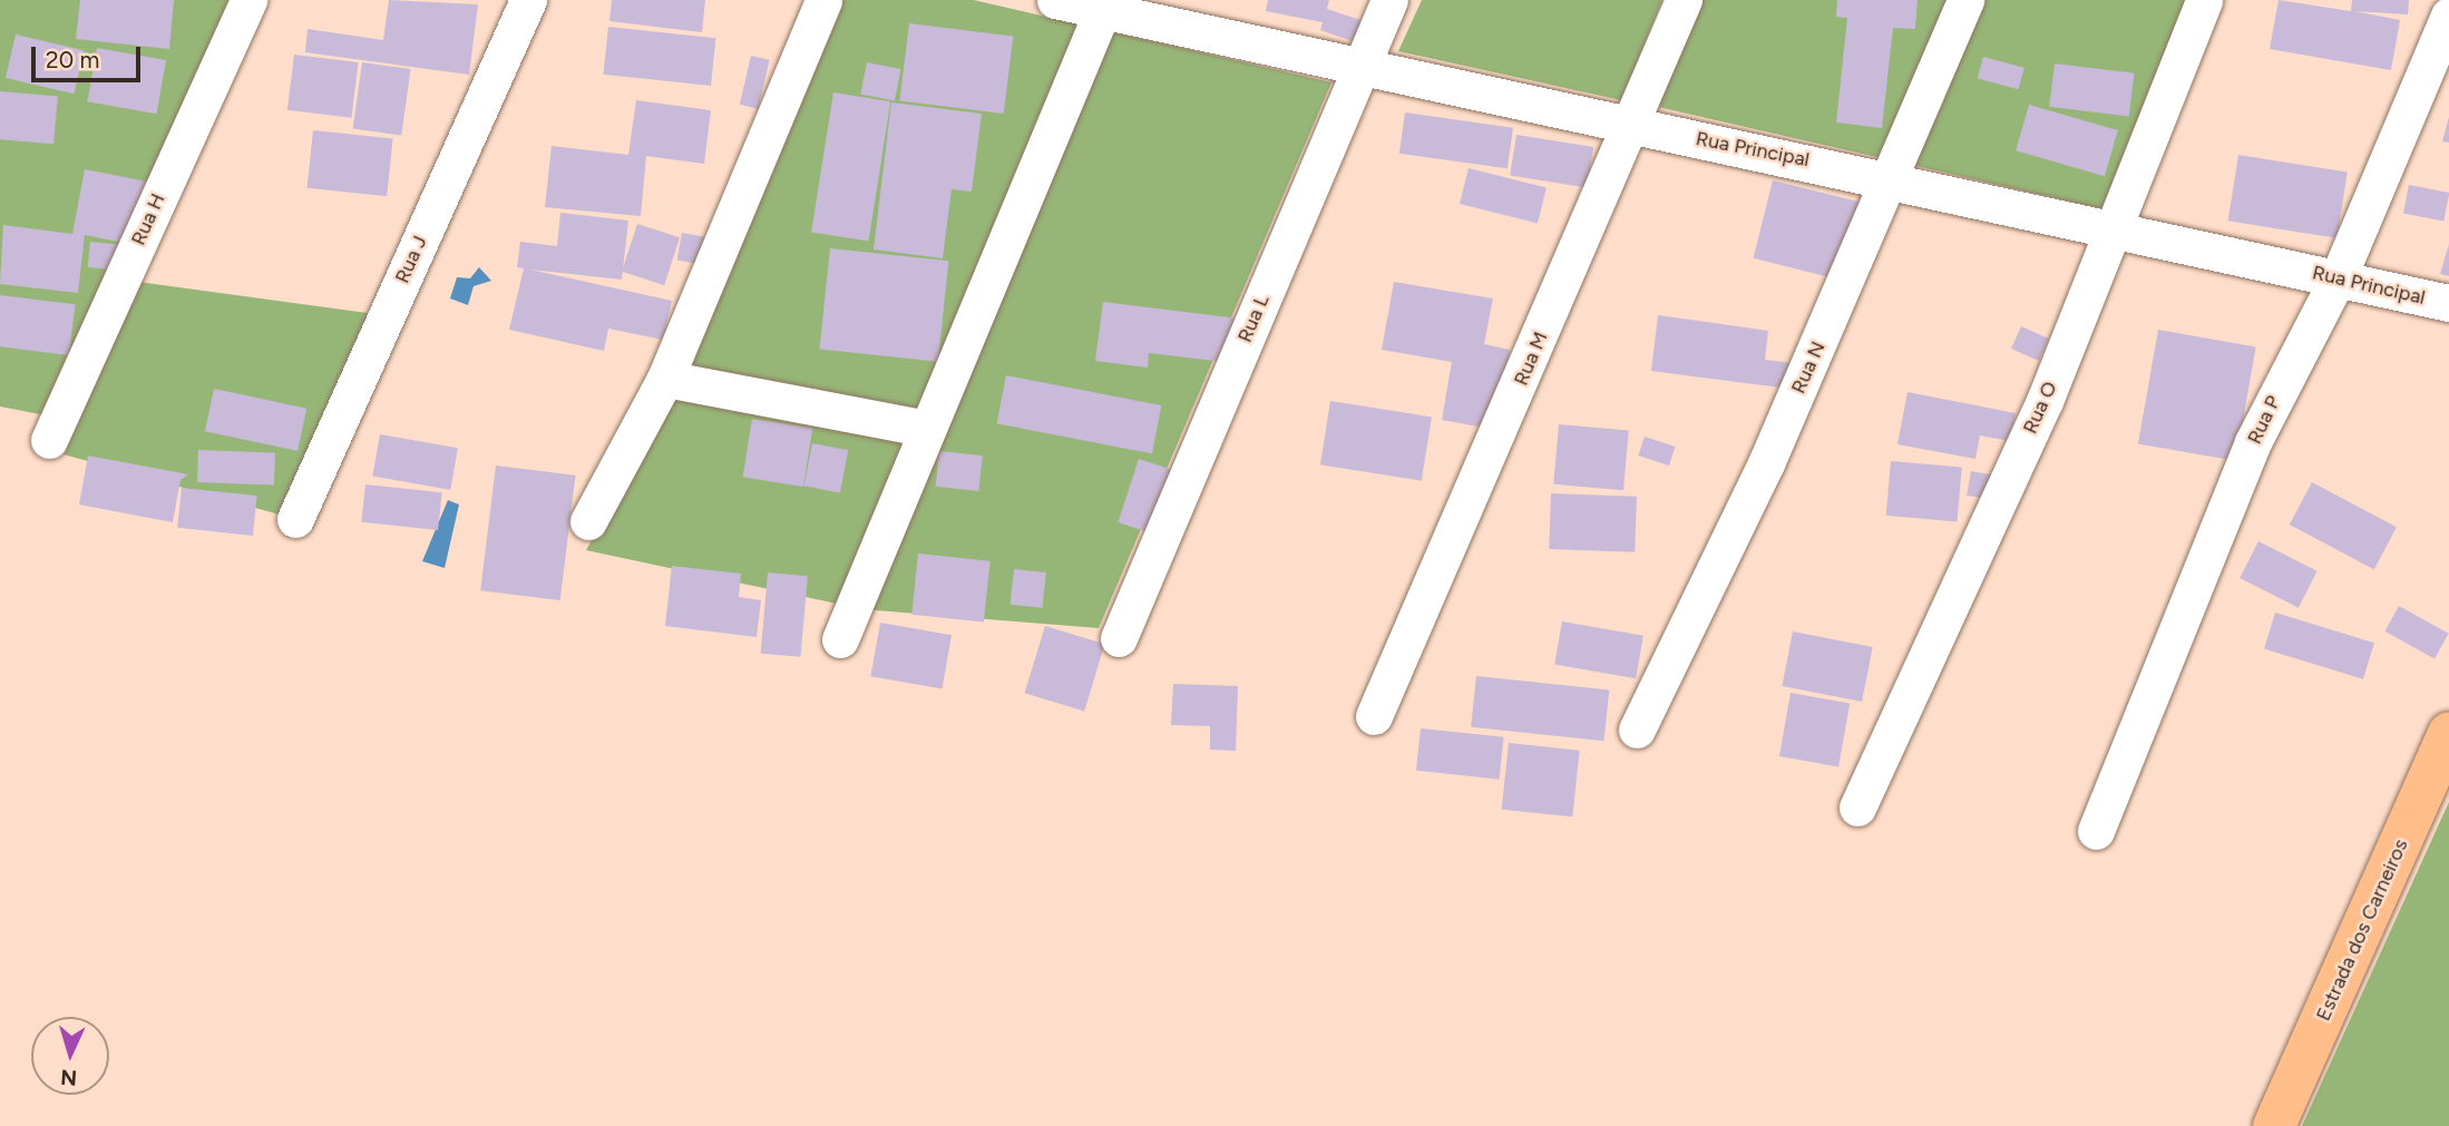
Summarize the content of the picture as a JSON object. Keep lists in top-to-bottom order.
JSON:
{
  "streets": {
    "main road": ["Estrada dos Carneiros"],
    "street": [
      "Rua Principal",
      "Rua H",
      "Rua J",
      "Rua L",
      "Rua M",
      "Rua N",
      "Rua O",
      "Rua P"
    ]
  },
  "crossings": [
    ["Rua Principal", "Rua L"],
    ["Rua Principal", "Rua M"],
    ["Rua Principal", "Rua N"],
    ["Rua Principal", "Rua O"],
    ["Rua Principal", "Rua P"]
  ],
  "scale_bar": "20 m",
  "north": "bottom"
}
